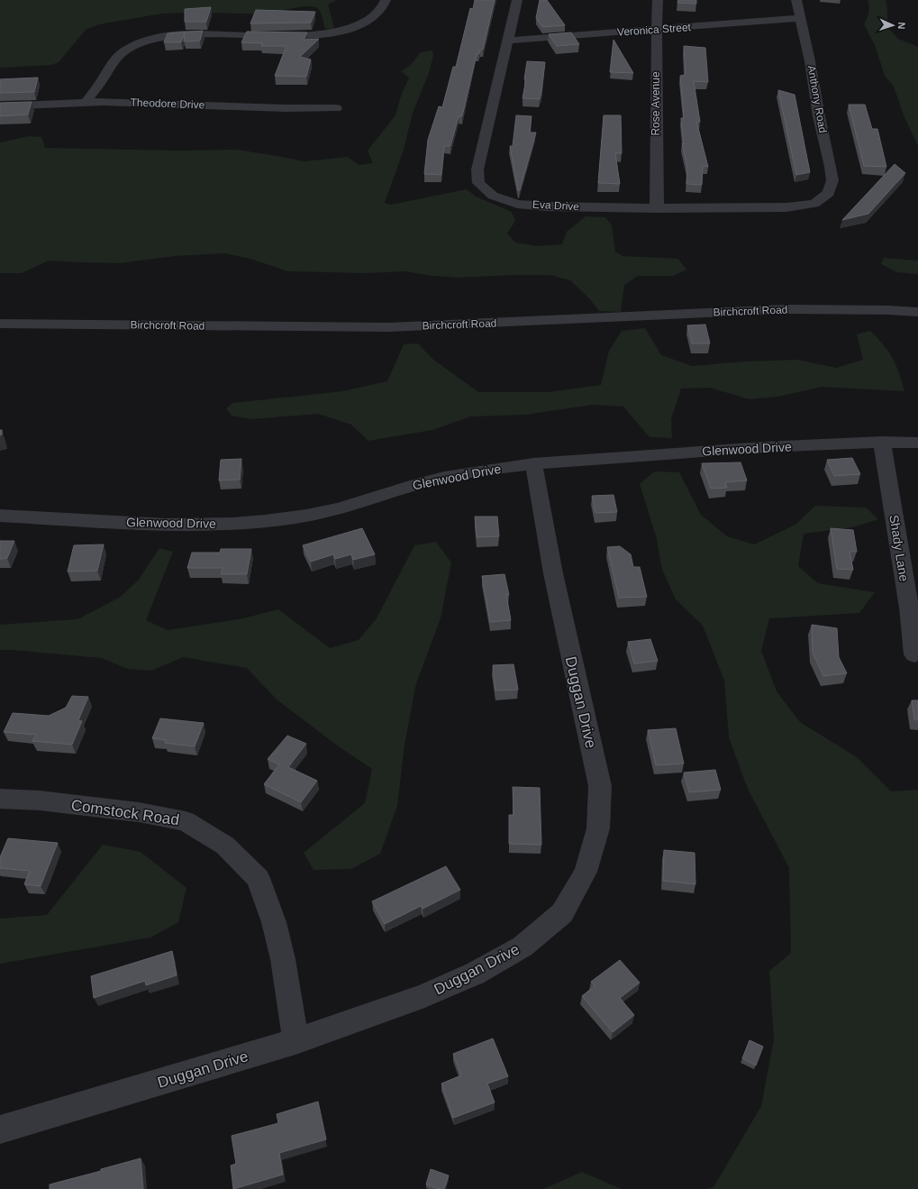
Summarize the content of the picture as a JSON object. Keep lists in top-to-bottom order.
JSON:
{
  "streets": {
    "street": [
      "Veronica Street",
      "Anthony Road",
      "Theodore Drive",
      "Rose Avenue",
      "Eva Drive",
      "Birchcroft Road",
      "Glenwood Drive",
      "Shady Lane",
      "Duggan Drive",
      "Comstock Road"
    ]
  },
  "crossings": [
    ["Veronica Street", "Anthony Road"],
    ["Veronica Street", "Rose Avenue"],
    ["Veronica Street", "Eva Drive"],
    ["Anthony Road", "Eva Drive"],
    ["Rose Avenue", "Eva Drive"],
    ["Glenwood Drive", "Shady Lane"],
    ["Glenwood Drive", "Duggan Drive"],
    ["Duggan Drive", "Comstock Road"]
  ],
  "north": "right"
}
